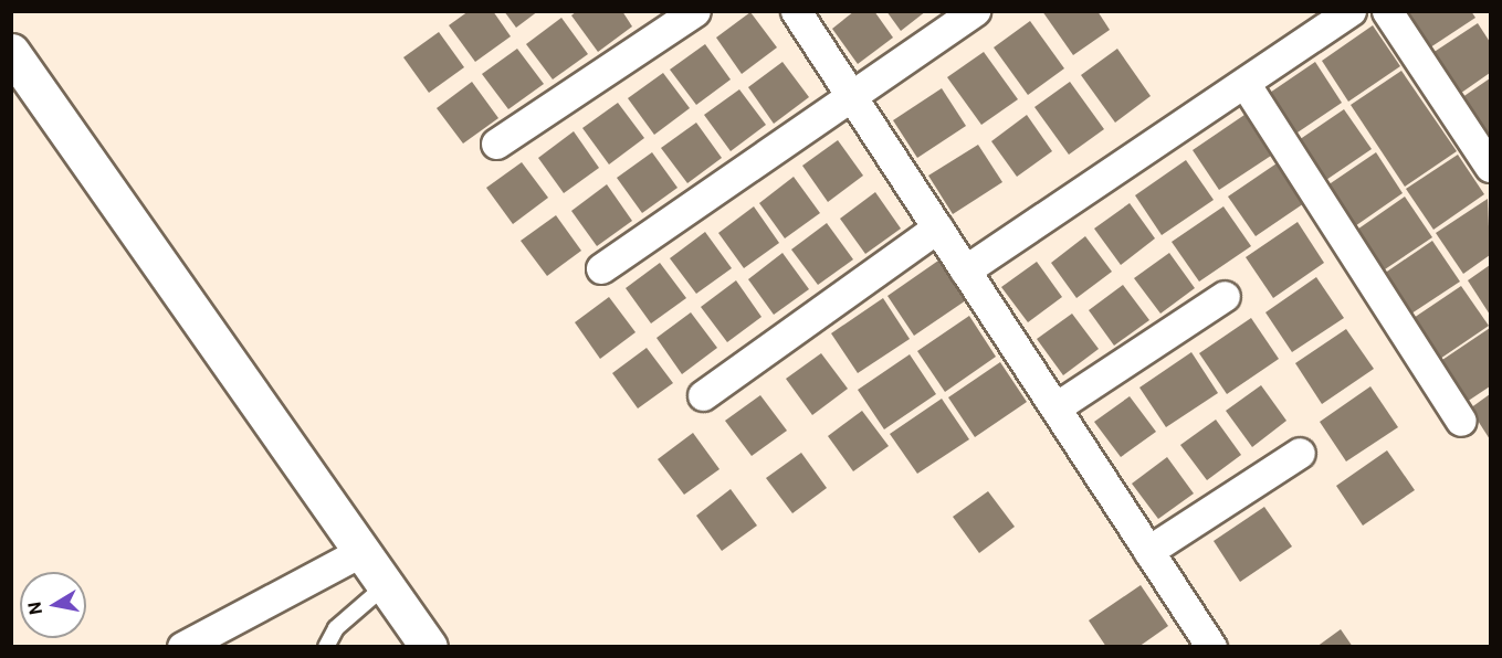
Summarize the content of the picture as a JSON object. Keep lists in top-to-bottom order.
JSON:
{
  "north": "left"
}
